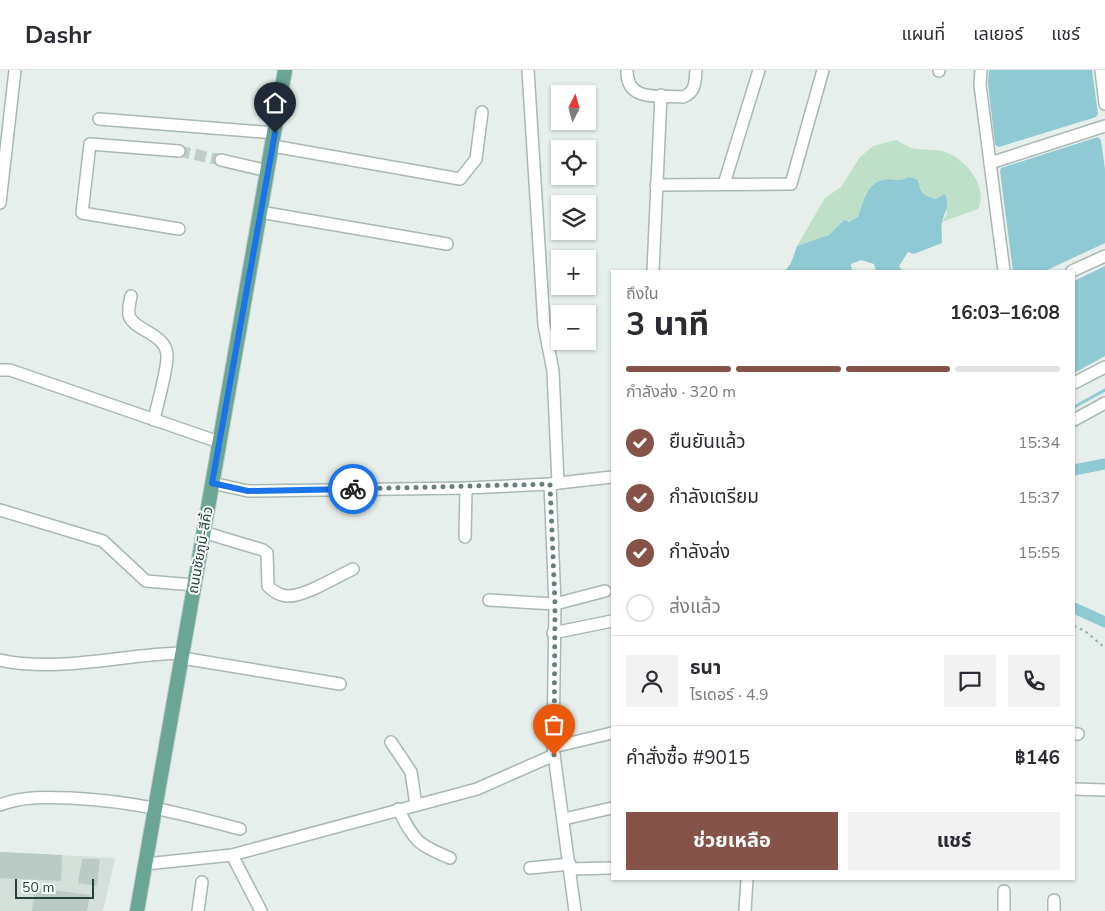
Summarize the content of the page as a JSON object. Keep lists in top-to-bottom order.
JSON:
{
  "streets": {
    "main road": ["ถนนชัยภูมิ-สีคิ้ว"]
  },
  "scale_bar": "50 m",
  "north": "top",
  "page": {
    "header": "Dashr",
    "nav": ["แผนที่", "เลเยอร์", "แชร์"],
    "map_buttons": ["+", "−"],
    "heading": ["3 นาที", "ถึงใน", "16:03–16:08"],
    "panel": [
      "ธนา",
      "ไรเดอร์ · 4.9",
      "คำสั่งซื้อ #9015",
      "฿146"
    ],
    "bar": "กำลังส่ง · 320 m",
    "list": [
      ["ยืนยันแล้ว", "15:34"],
      ["กำลังเตรียม", "15:37"],
      ["กำลังส่ง", "15:55"],
      "ส่งแล้ว"
    ],
    "buttons": ["ช่วยเหลือ", "แชร์"],
    "scale": "50 m"
  }
}
